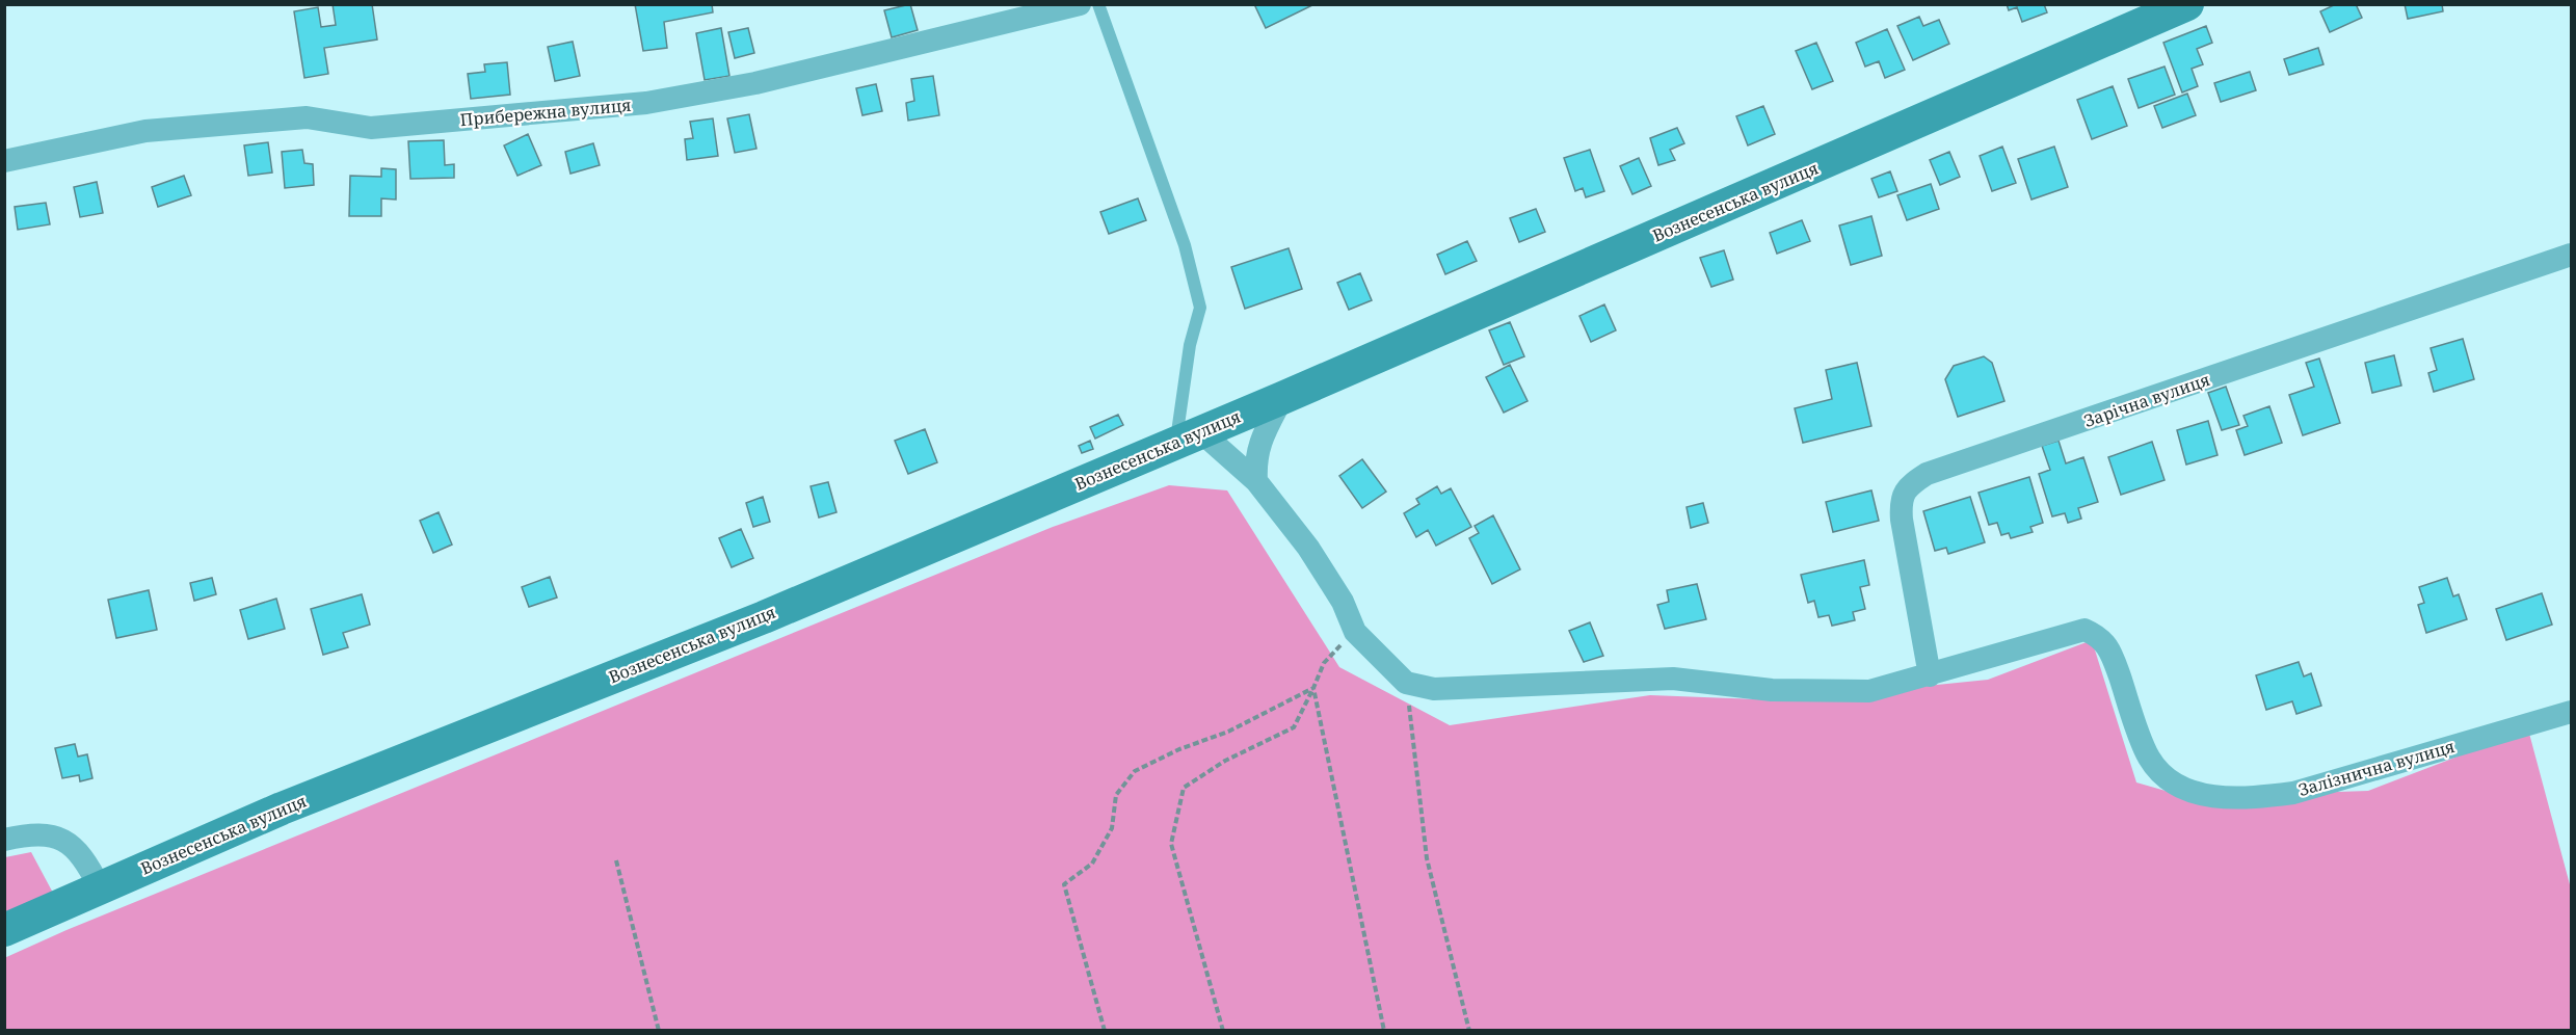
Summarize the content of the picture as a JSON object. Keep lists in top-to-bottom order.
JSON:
{
  "streets": {
    "main road": ["Вознесенська вулиця"],
    "street": ["Прибережна вулиця", "Зарічна вулиця", "Залізнична вулиця"]
  },
  "crossings": [
    ["Зарічна вулиця", "Залізнична вулиця"]
  ]
}
